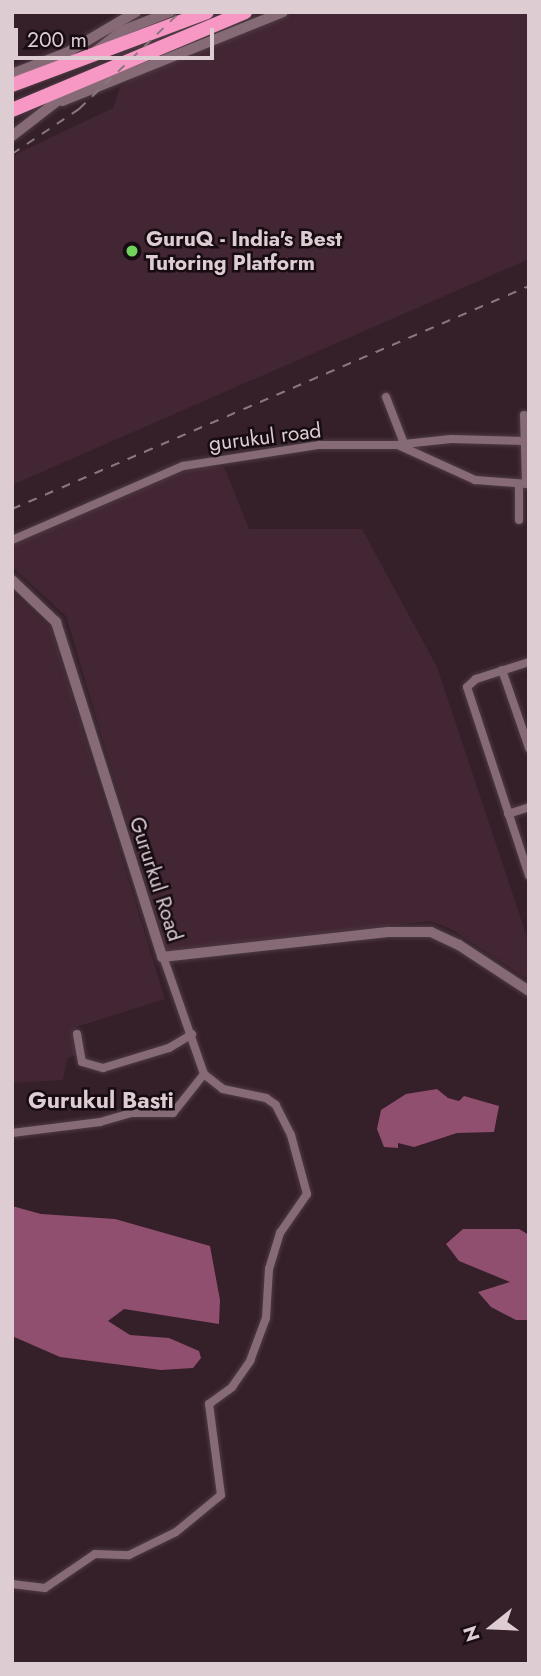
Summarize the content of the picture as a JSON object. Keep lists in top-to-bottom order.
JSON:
{
  "streets": {
    "street": ["gurukul road", "Gururkul Road"]
  },
  "districts": ["Gurukul Basti"],
  "places": ["GuruQ - India's Best Tutoring Platform"],
  "scale_bar": "200 m",
  "north": "left"
}
